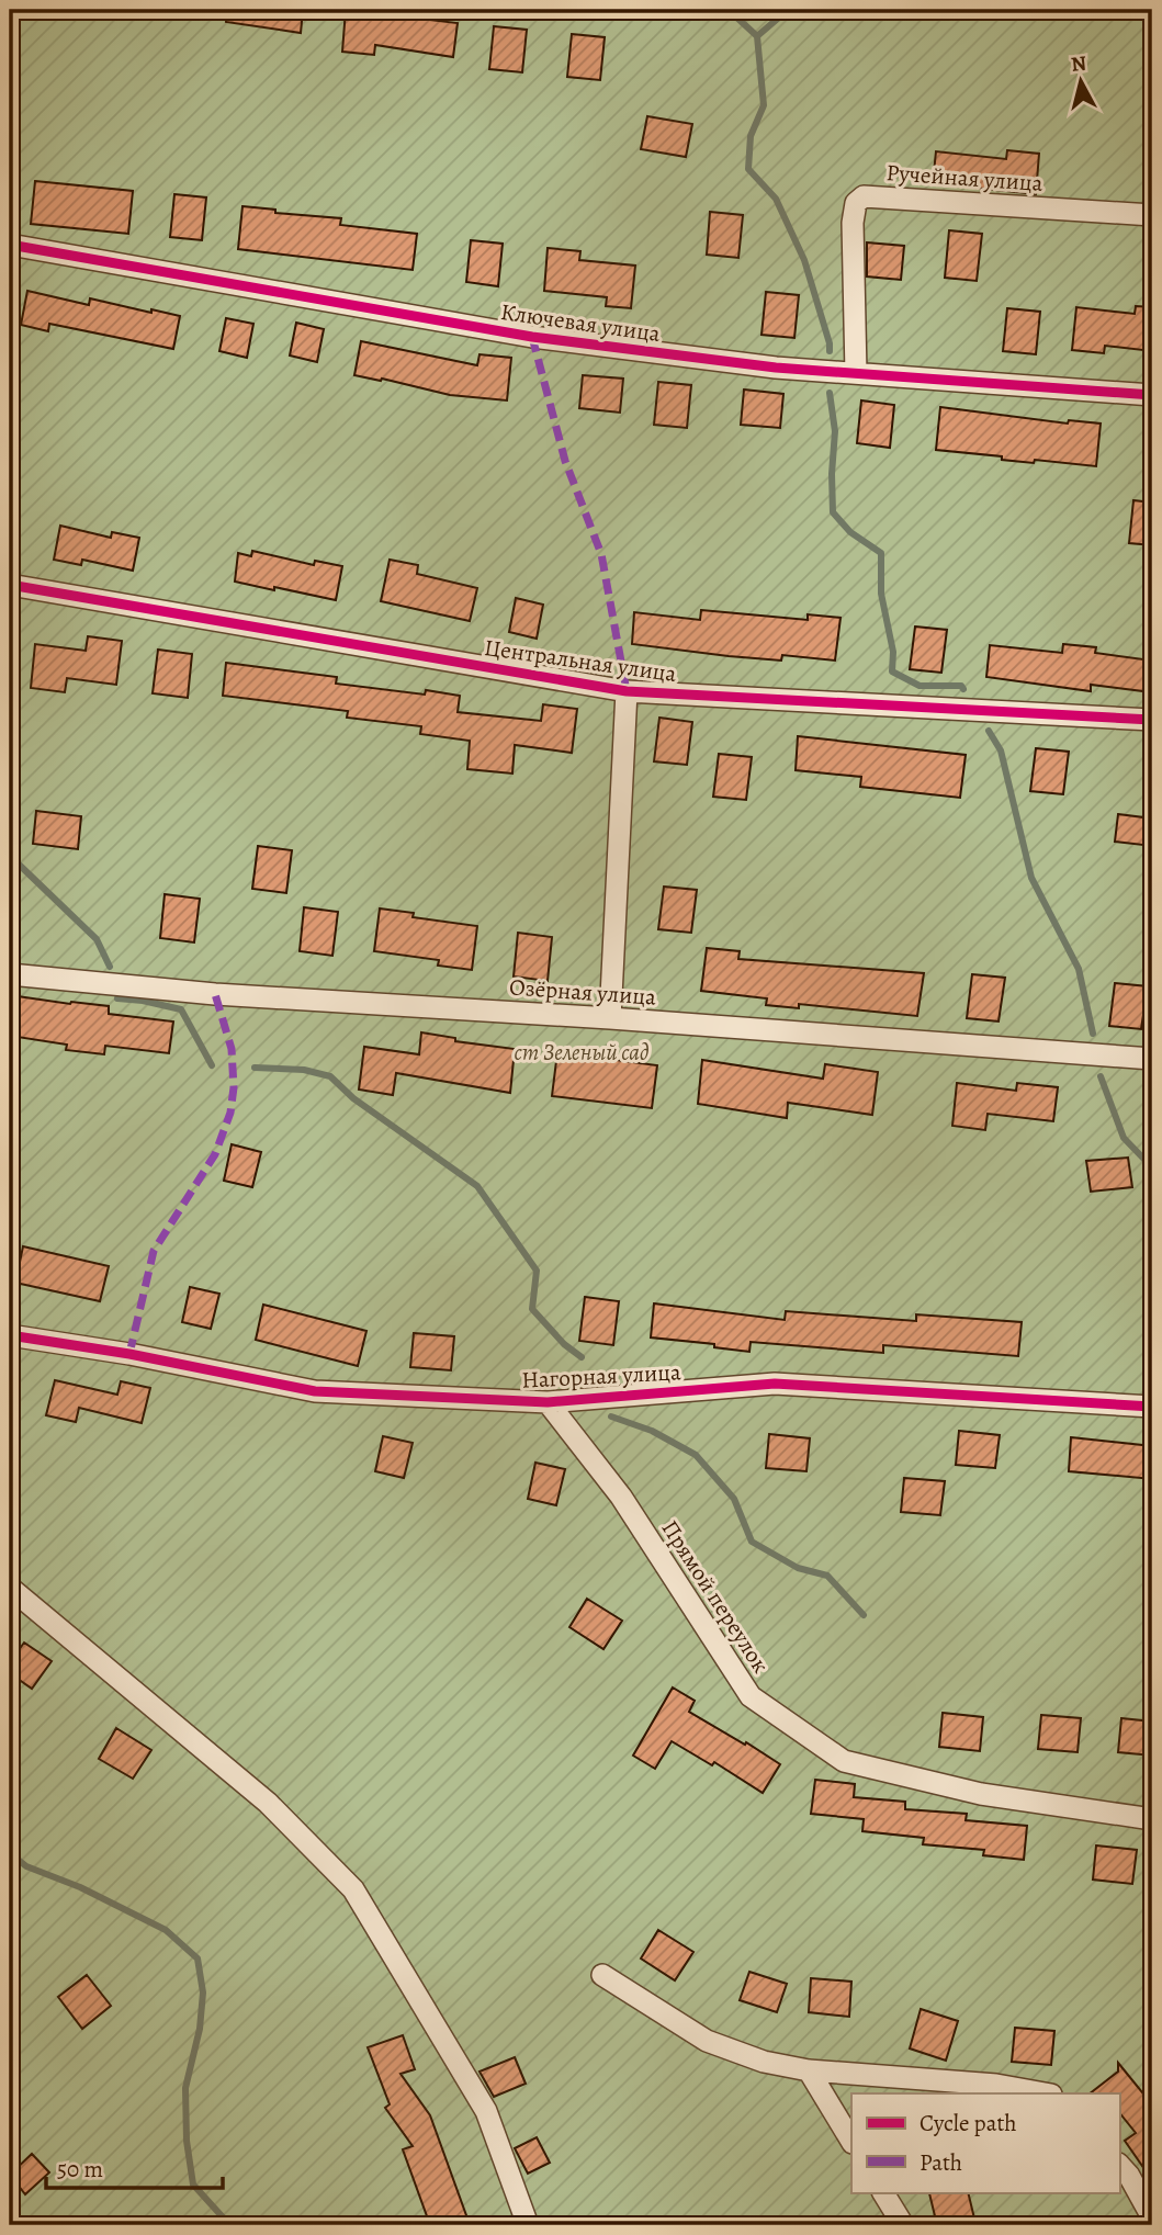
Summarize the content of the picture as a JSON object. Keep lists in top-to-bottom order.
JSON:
{
  "streets": {
    "street": [
      "Ручейная улица",
      "Ключевая улица",
      "Центральная улица",
      "Озёрная улица",
      "Нагорная улица",
      "Прямой переулок"
    ]
  },
  "crossings": [
    ["Ручейная улица", "Ключевая улица"],
    ["Нагорная улица", "Прямой переулок"]
  ],
  "parks": ["ст Зеленый сад"],
  "legend": ["Cycle path", "Path"],
  "scale_bar": "50 m",
  "north": "top"
}
